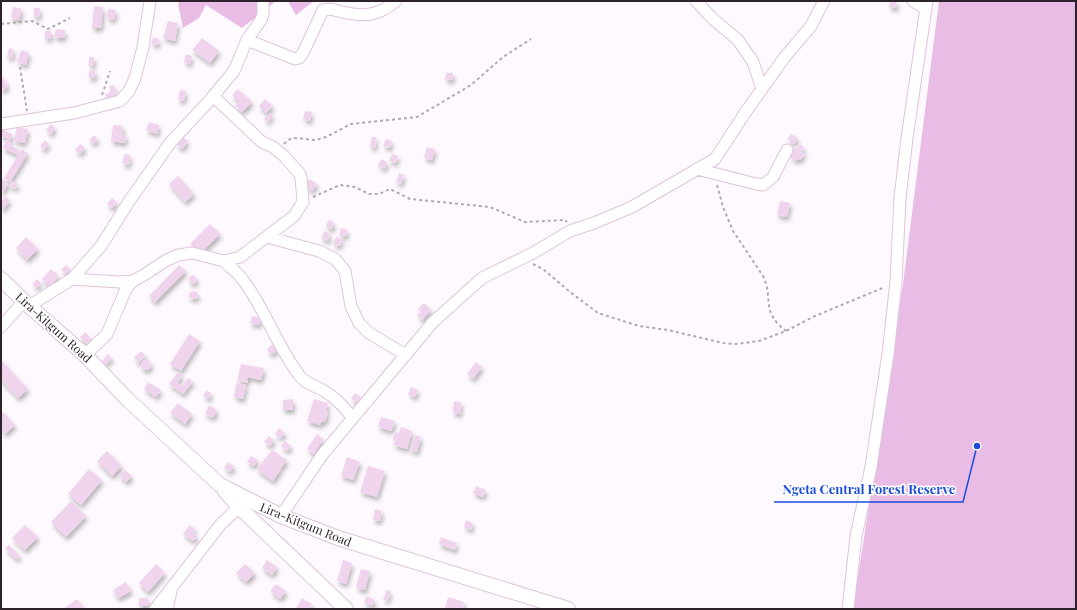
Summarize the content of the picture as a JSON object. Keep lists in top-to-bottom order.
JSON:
{
  "streets": {
    "main road": ["Lira-Kitgum Road"]
  },
  "places": ["Ngeta Central Forest Reserve"]
}
